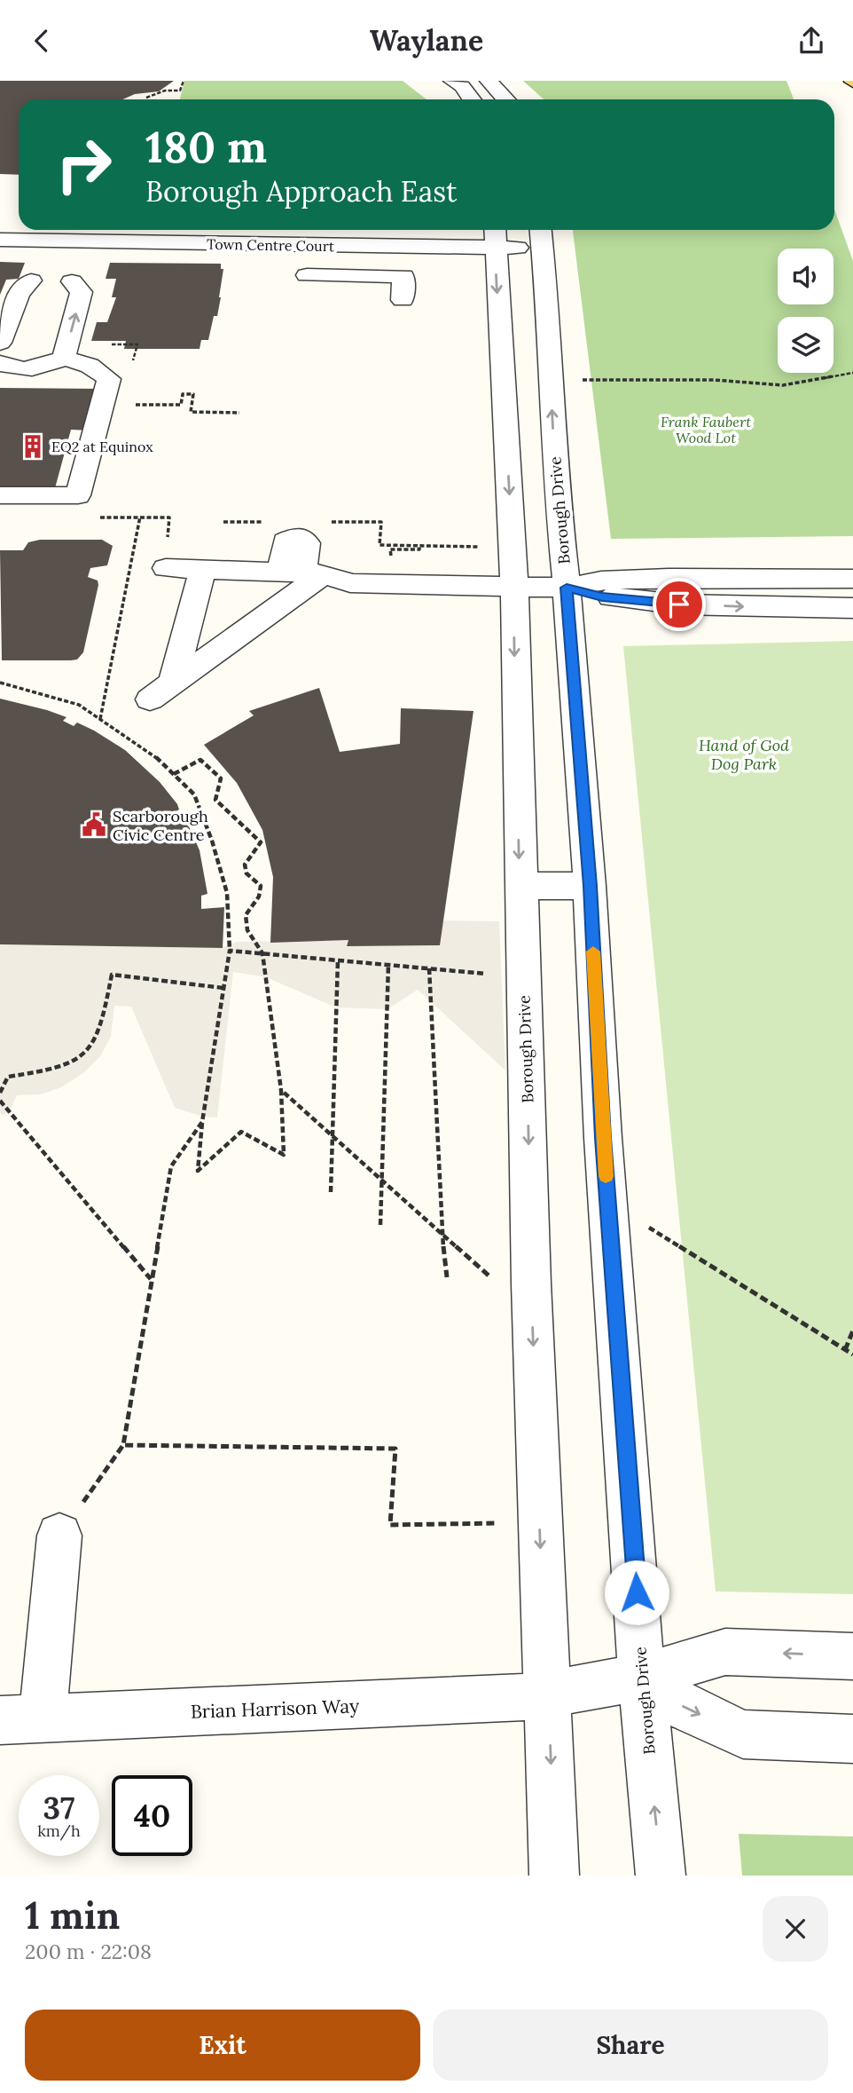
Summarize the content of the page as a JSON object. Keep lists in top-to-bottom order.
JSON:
{
  "streets": {
    "street": ["Town Centre Court", "Borough Drive", "Brian Harrison Way"]
  },
  "crossings": [
    ["Town Centre Court", "Borough Drive"],
    ["Borough Drive", "Brian Harrison Way"]
  ],
  "parks": ["Frank Faubert Wood Lot", "Hand of God Dog Park"],
  "places": {
    "building": ["EQ2 at Equinox"],
    "public building": ["Scarborough Civic Centre"]
  },
  "page": {
    "header": "Waylane",
    "turn": ["180 m", "Borough Approach East"],
    "speed": "37 km/h",
    "limit": "40",
    "heading": ["1 min", "200 m · 22:08"],
    "buttons": ["Exit", "Share"]
  }
}
